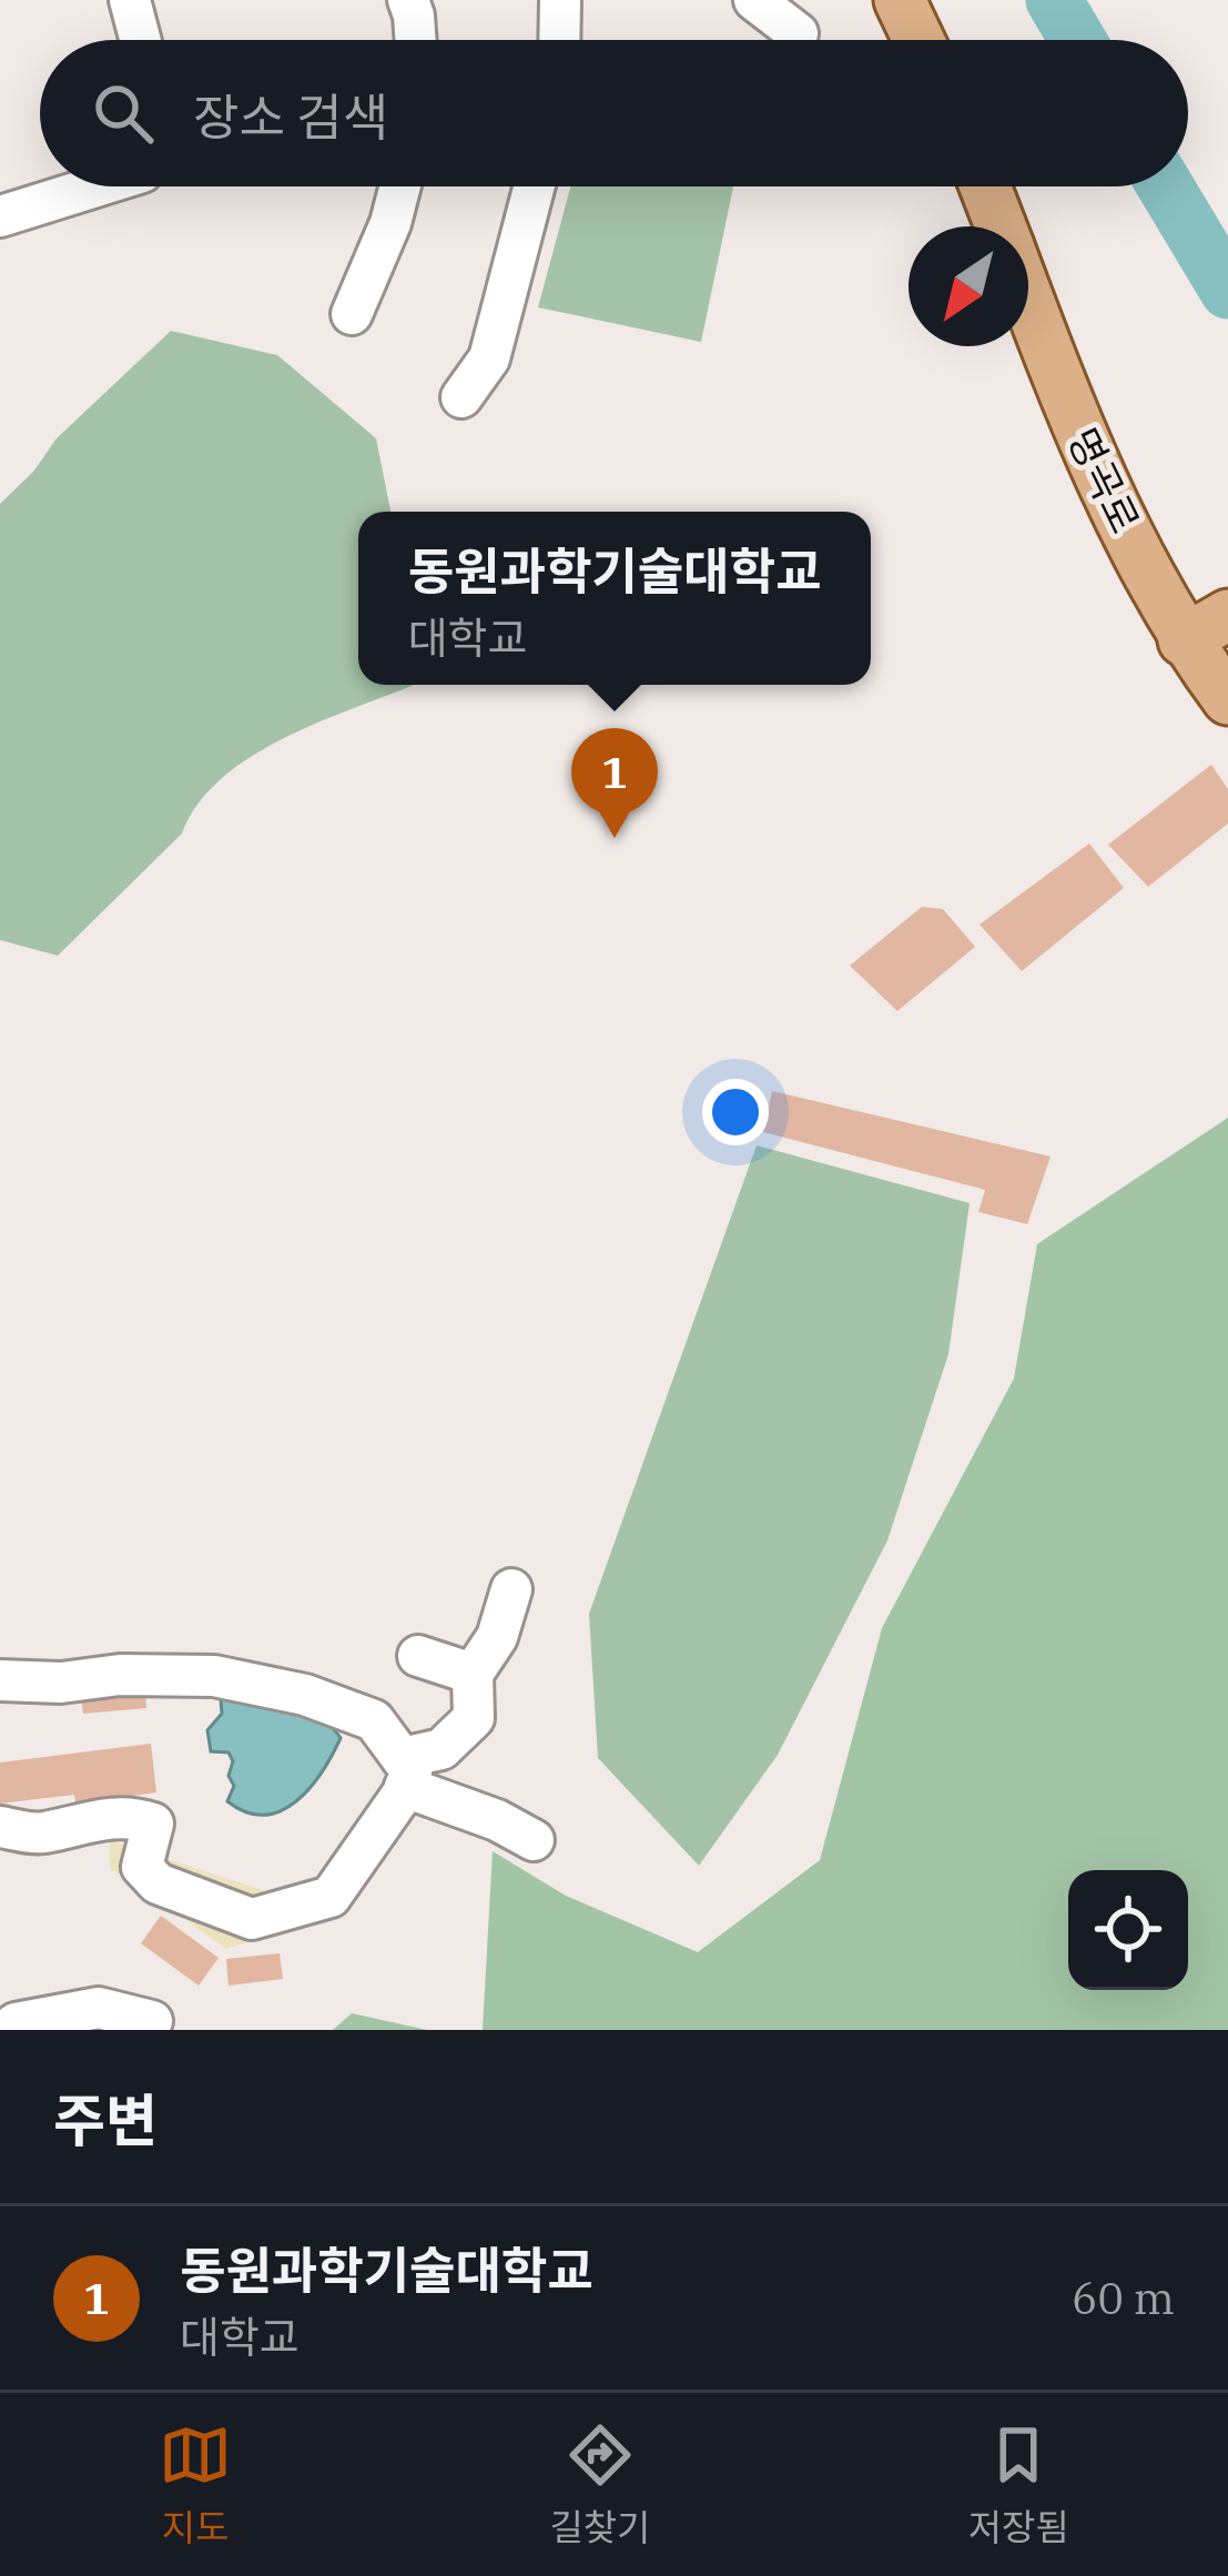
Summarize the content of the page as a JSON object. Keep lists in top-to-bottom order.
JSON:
{
  "streets": {
    "main road": ["명곡로"]
  },
  "north": "bottom left",
  "page": {
    "search": "장소 검색",
    "popup": ["동원과학기술대학교", "대학교"],
    "pins": "1",
    "heading": "주변",
    "list": [
      {
        "mark": "1",
        "name": "동원과학기술대학교",
        "note": "대학교",
        "value": "60 m"
      }
    ],
    "nav": ["지도", "길찾기", "저장됨"]
  }
}
